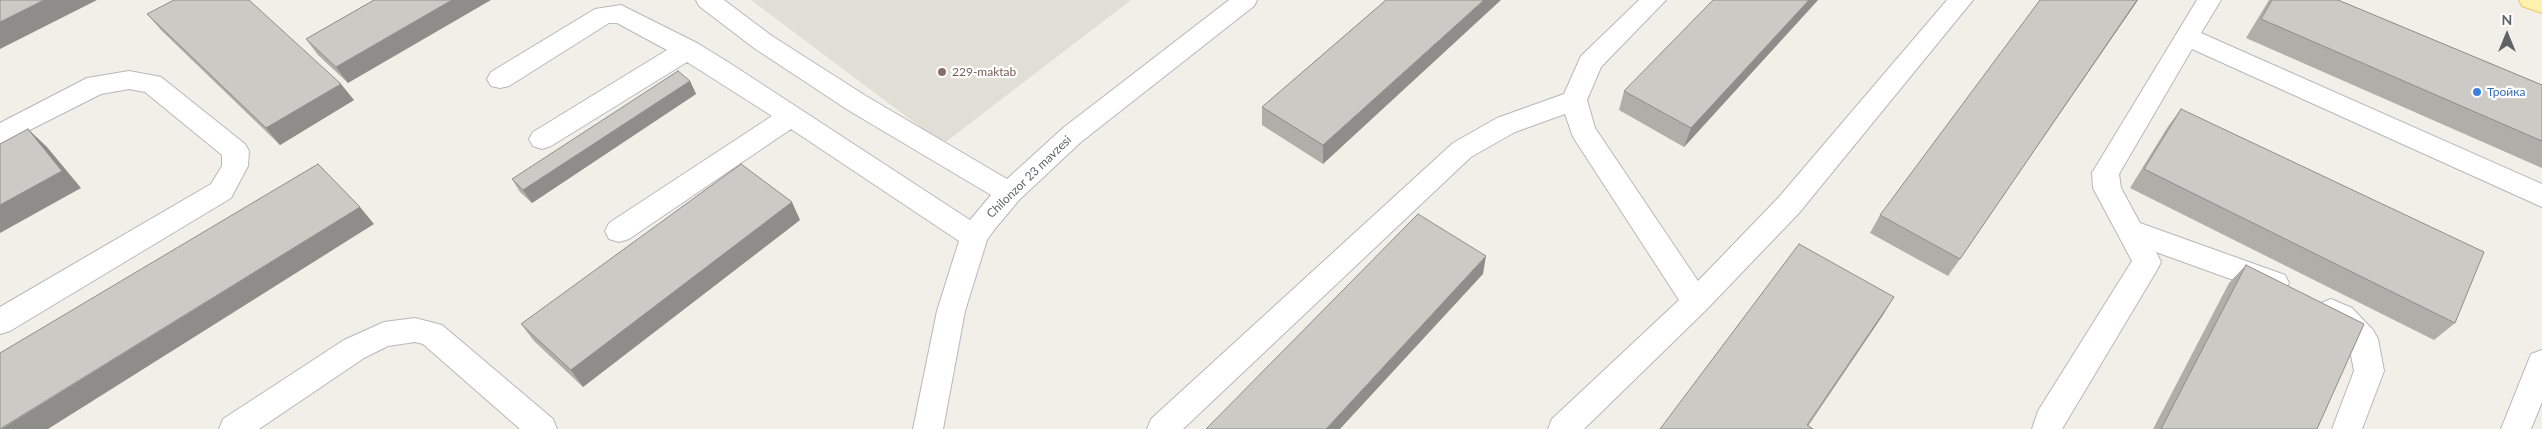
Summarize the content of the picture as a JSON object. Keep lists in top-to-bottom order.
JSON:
{
  "streets": {
    "street": ["Chilonzor 23 mavzesi"]
  },
  "places": ["229-maktab", "Тройка"],
  "north": "top"
}
